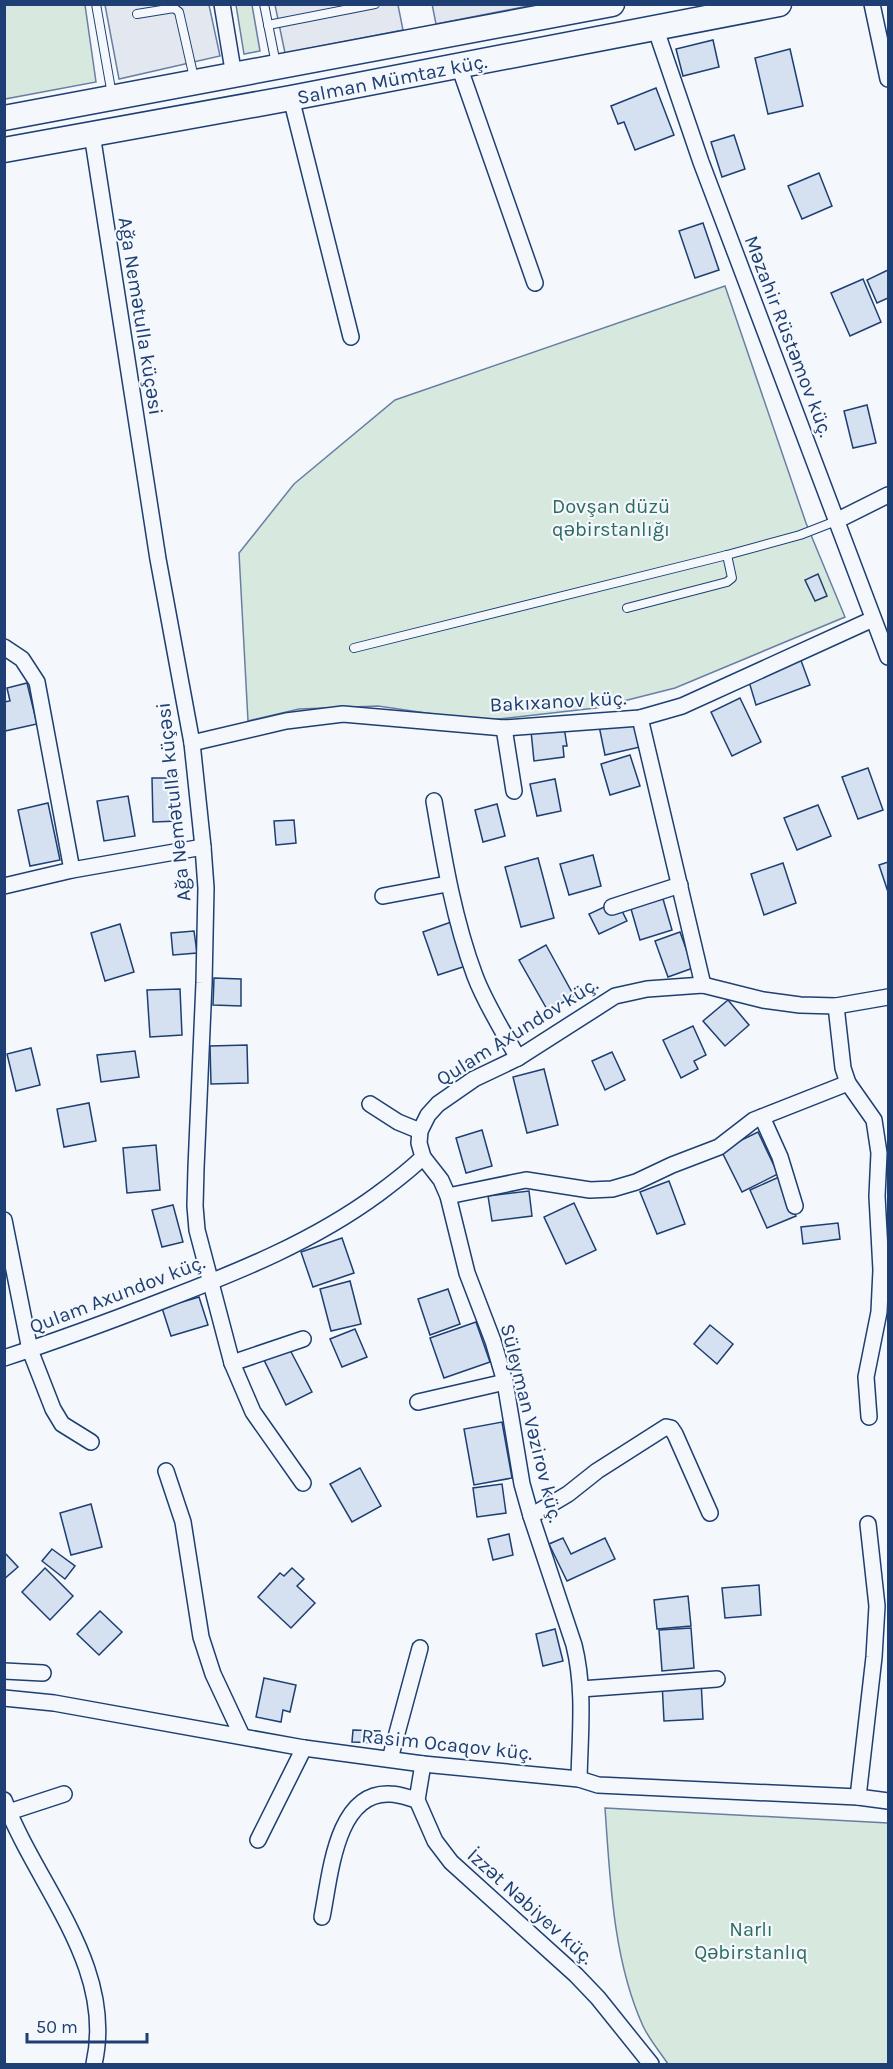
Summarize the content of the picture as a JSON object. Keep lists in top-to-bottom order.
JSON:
{
  "streets": {
    "highway": ["Salman Mümtaz küç."],
    "street": [
      "Ağa Nemətulla küçəsi",
      "Məzahir Rüstəmov küç.",
      "Bakıxanov küç.",
      "Qulam Axundov küç.",
      "Süleyman Vəzirov küç.",
      "Rasim Ocaqov küç.",
      "İzzət Nəbiyev küç."
    ]
  },
  "crossings": [
    ["Salman Mümtaz küç.", "Ağa Nemətulla küçəsi"],
    ["Salman Mümtaz küç.", "Məzahir Rüstəmov küç."],
    ["Ağa Nemətulla küçəsi", "Bakıxanov küç."],
    ["Ağa Nemətulla küçəsi", "Qulam Axundov küç."],
    ["Məzahir Rüstəmov küç.", "Bakıxanov küç."],
    ["Qulam Axundov küç.", "Süleyman Vəzirov küç."],
    ["Süleyman Vəzirov küç.", "Rasim Ocaqov küç."]
  ],
  "parks": ["Dovşan düzü qəbirstanlığı", "Narlı Qəbirstanlıq"],
  "scale_bar": "50 m"
}
